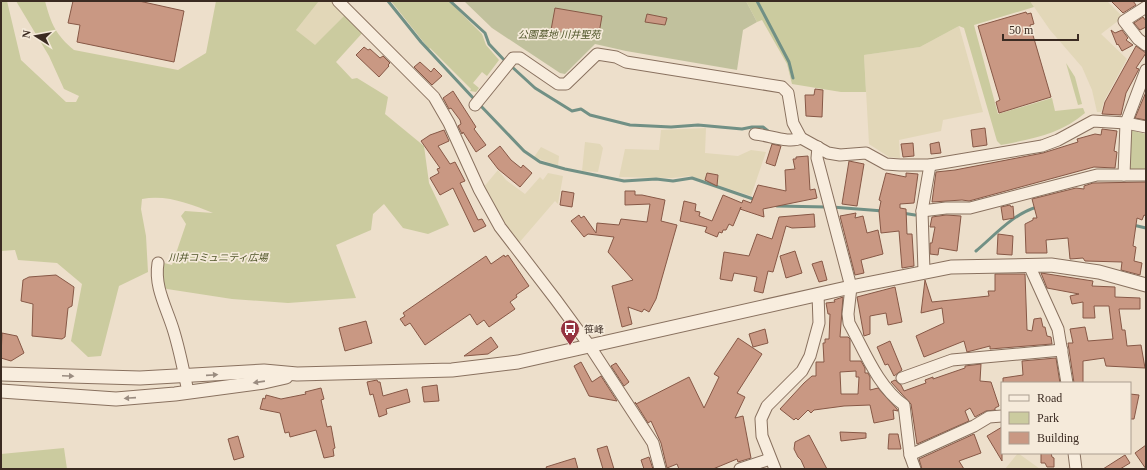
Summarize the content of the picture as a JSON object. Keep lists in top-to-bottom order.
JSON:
{
  "parks": ["公園墓地 川井聖苑", "川井コミュニティ広場"],
  "places": {
    "bus stop": ["笹峰"]
  },
  "legend": ["Road", "Park", "Building"],
  "scale_bar": "50 m",
  "north": "left"
}
